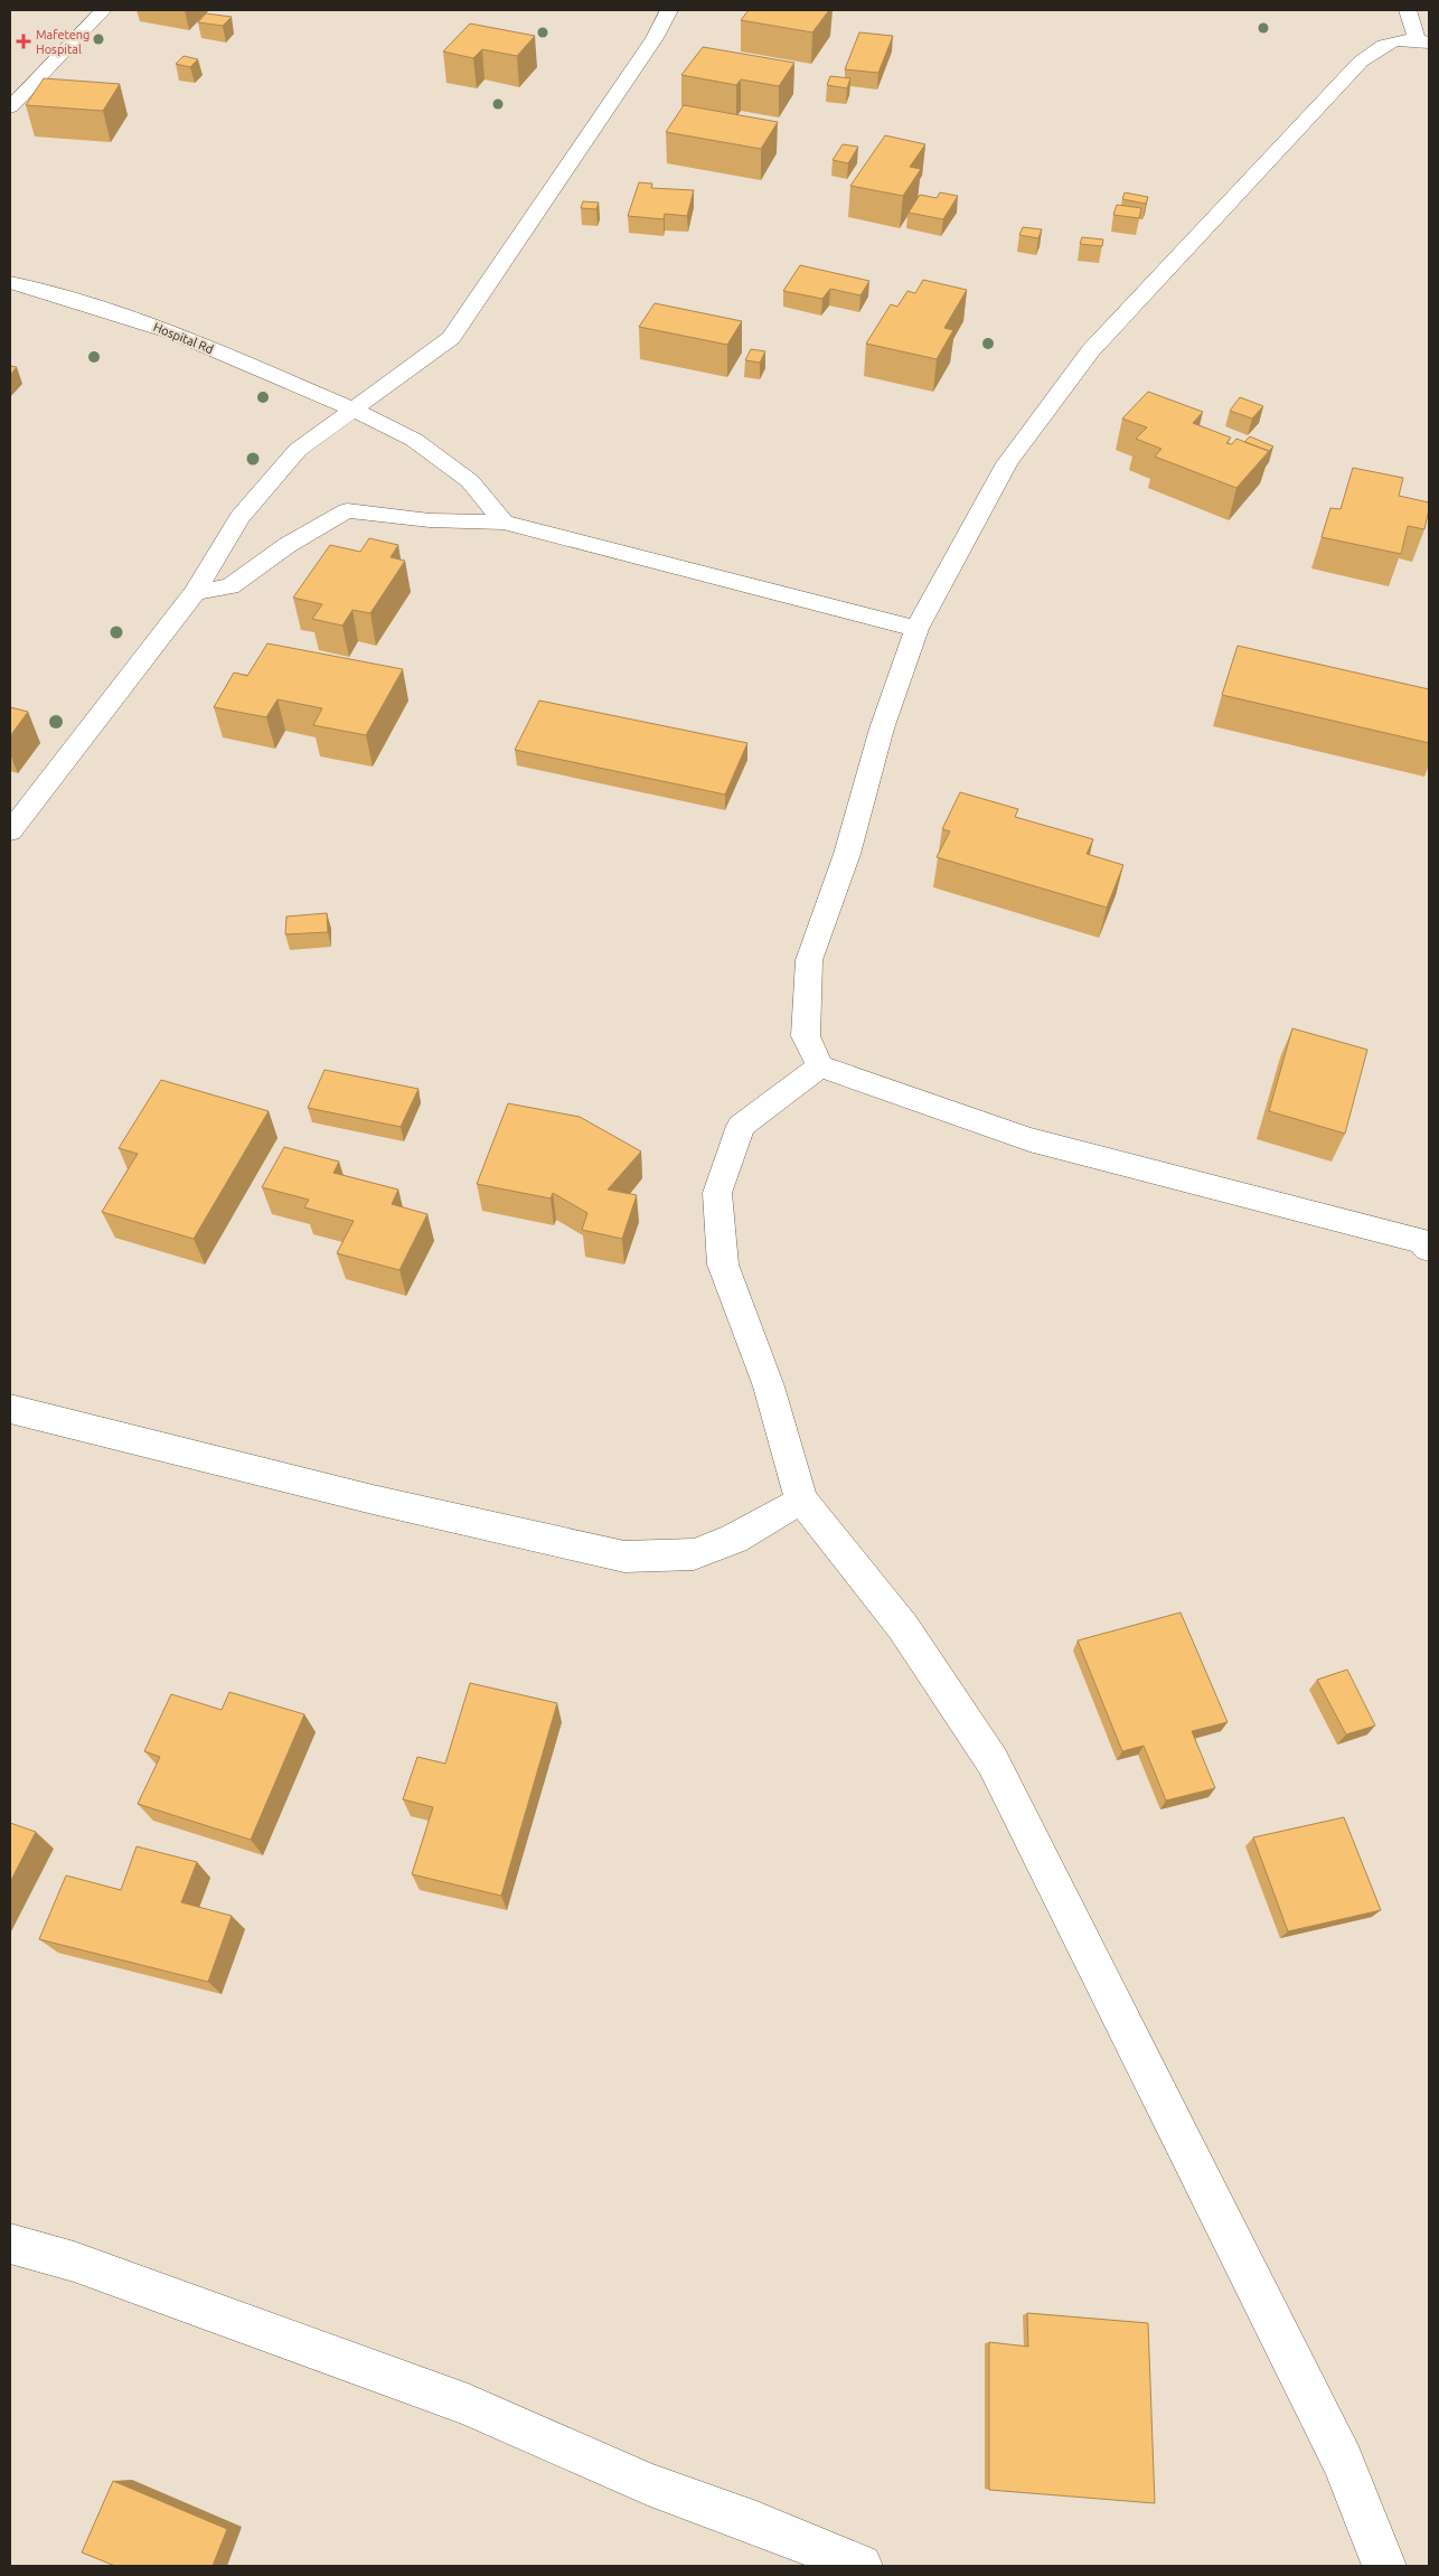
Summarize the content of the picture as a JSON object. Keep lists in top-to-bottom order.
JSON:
{
  "streets": {
    "street": ["Hospital Rd"]
  },
  "places": {
    "health": ["Mafeteng Hospital"]
  }
}
